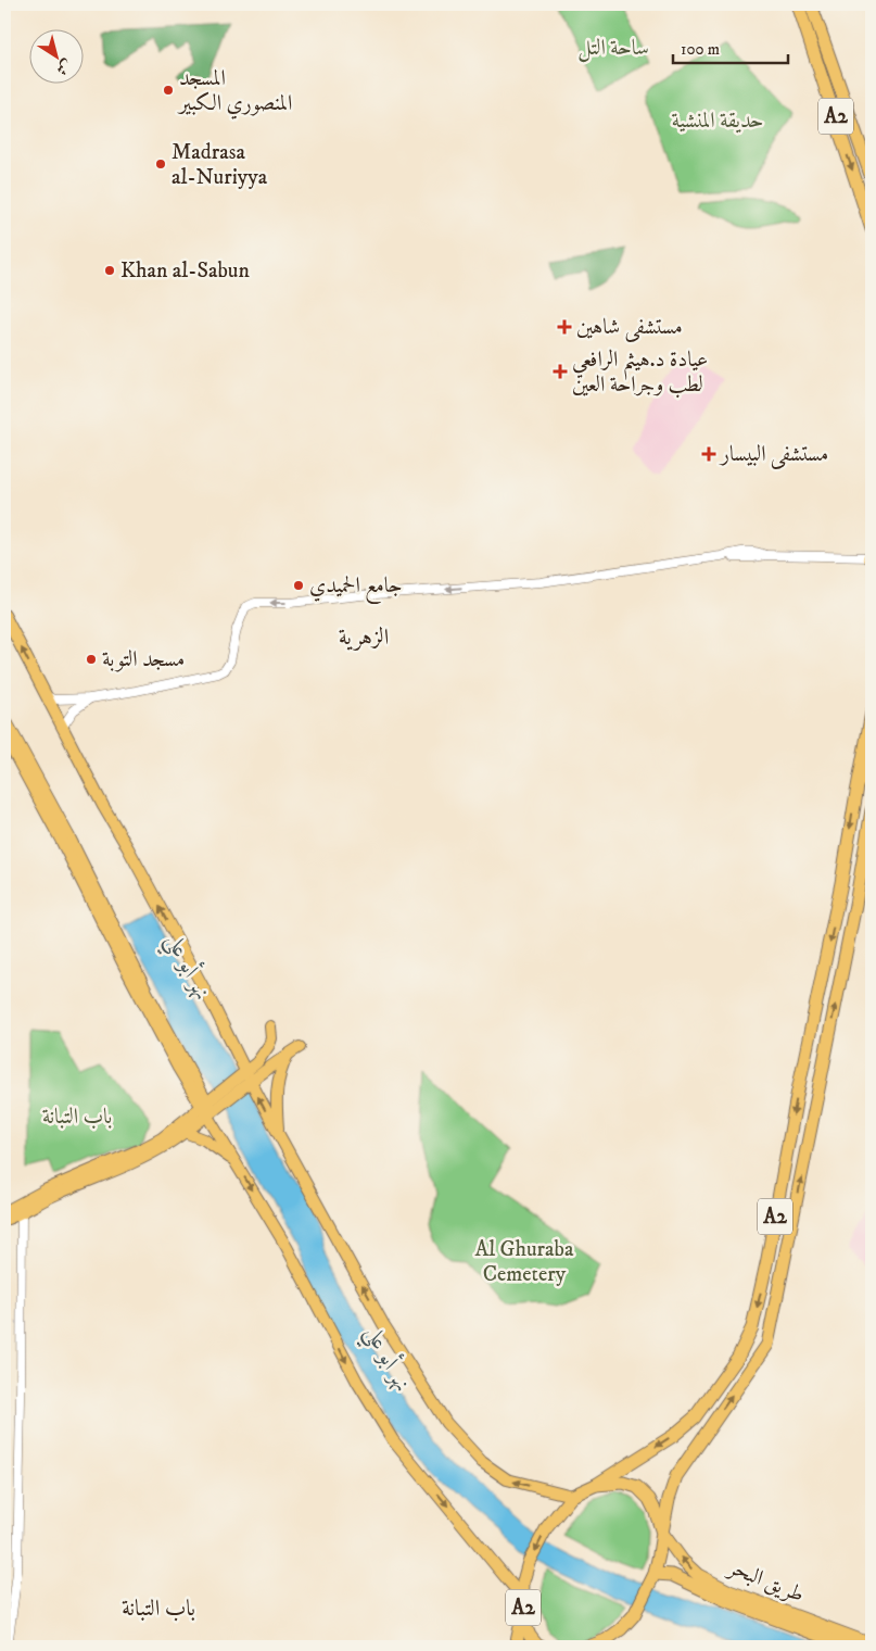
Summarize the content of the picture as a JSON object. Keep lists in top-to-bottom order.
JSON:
{
  "streets": {
    "highway": ["A2", "طريق البحر"]
  },
  "crossings": [
    ["A2", "طريق البحر"]
  ],
  "districts": ["الزهرية", "باب التبانة"],
  "water": ["نهر أبو علي"],
  "parks": [
    "ساحة التل",
    "حديقة المنشية",
    "باب التبانة",
    "Al Ghuraba Cemetery"
  ],
  "places": {
    "other": [
      "المسجد المنصوري الكبير",
      "Madrasa al-Nuriyya",
      "Khan al-Sabun",
      "جامع الحميدي",
      "مسجد التوبة"
    ],
    "health": ["مستشفى شاهين", "عيادة د.هيثم الرافعي لطب وجراحة العين", "مستشفی البيسار"]
  },
  "scale_bar": "100 m",
  "north": "bottom right"
}
